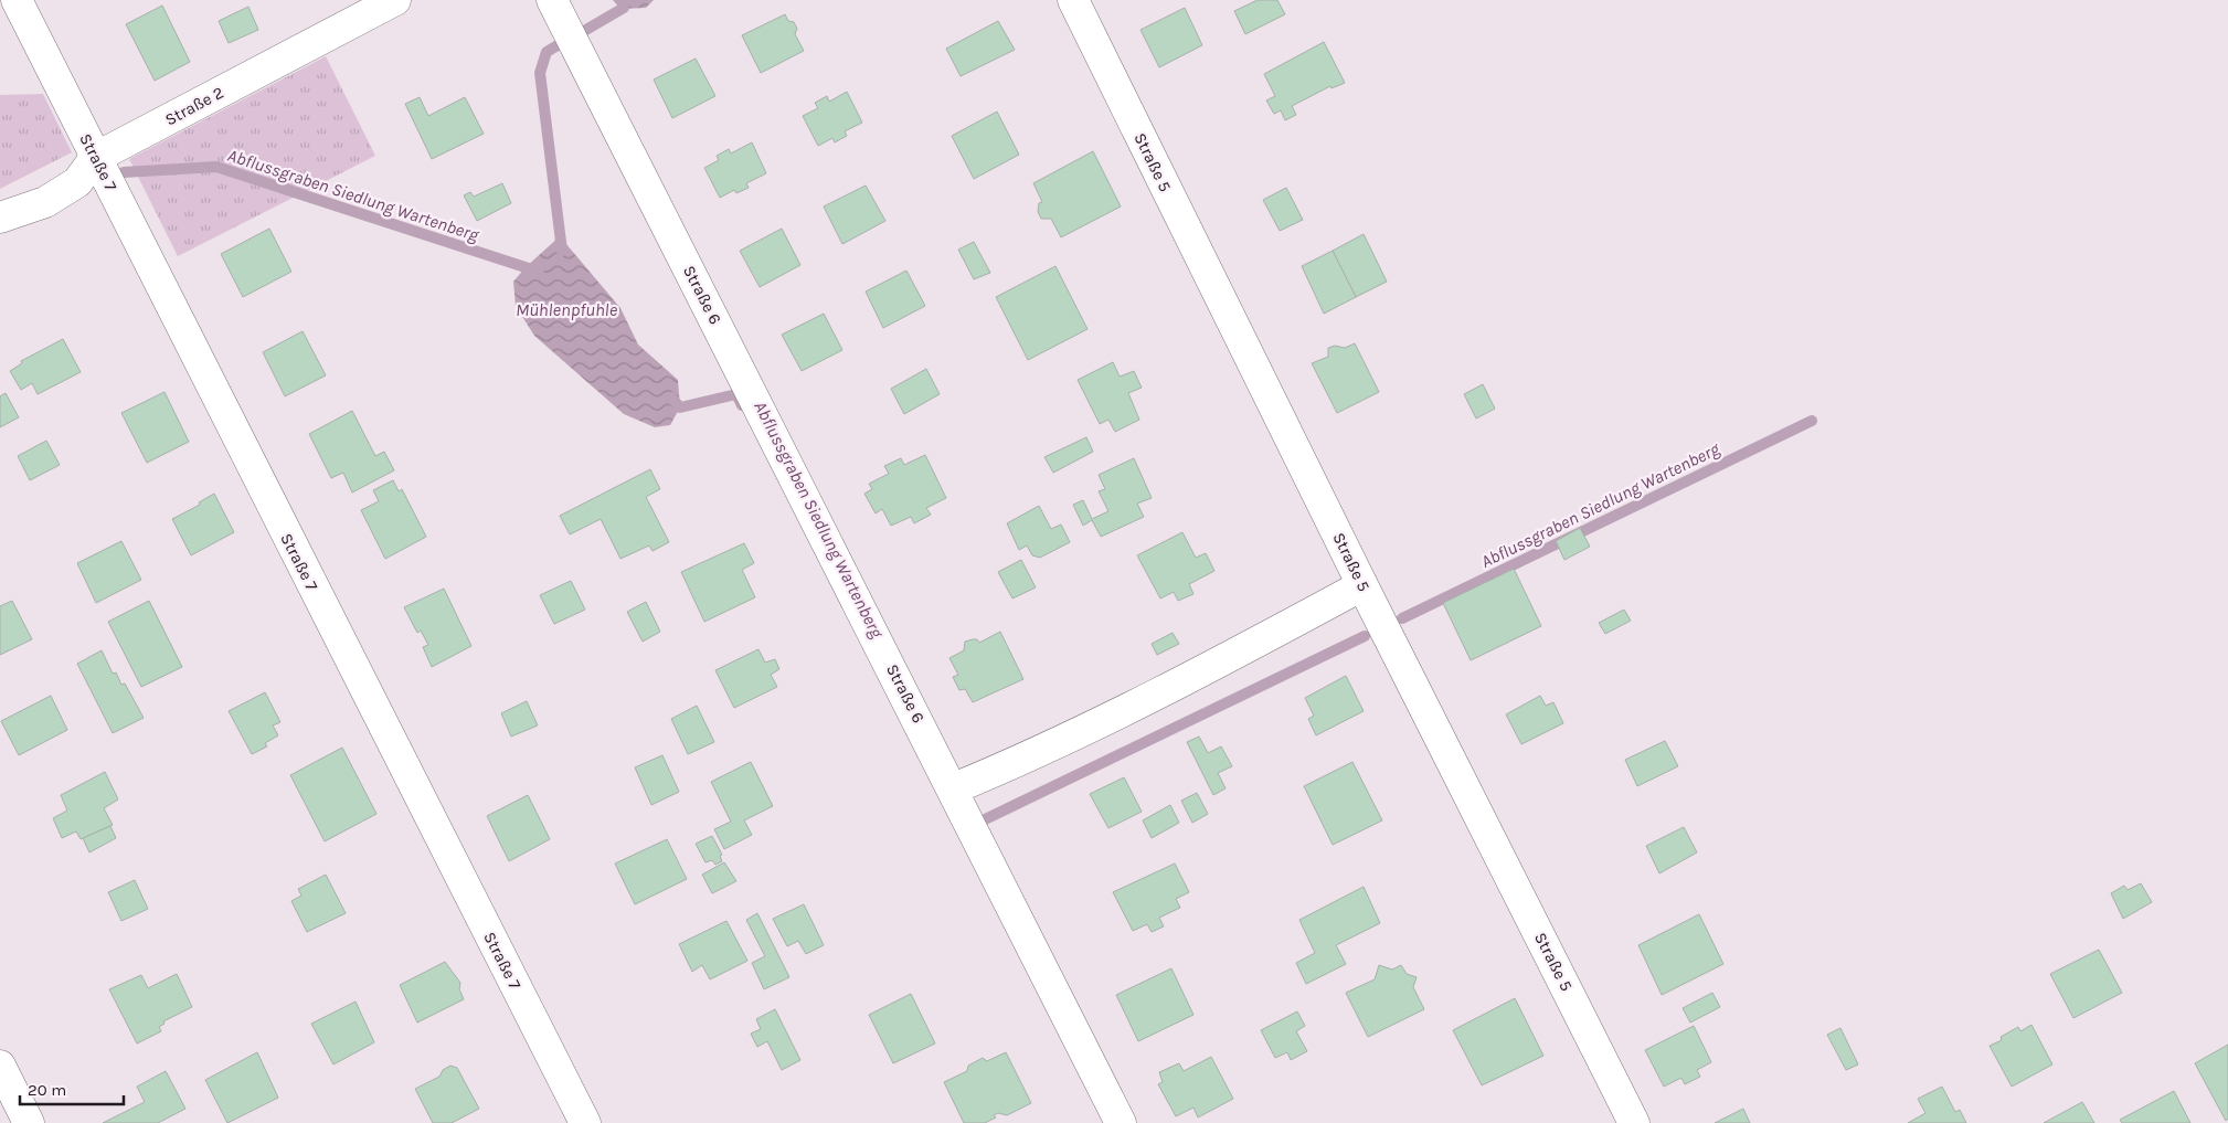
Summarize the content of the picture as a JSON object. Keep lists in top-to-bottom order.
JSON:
{
  "streets": {
    "street": [
      "Straße 2",
      "Straße 7",
      "Straße 5",
      "Straße 6"
    ]
  },
  "crossings": [
    ["Straße 2", "Straße 7"]
  ],
  "water": ["Abflussgraben Siedlung Wartenberg", "Mühlenpfuhle"],
  "scale_bar": "20 m"
}
